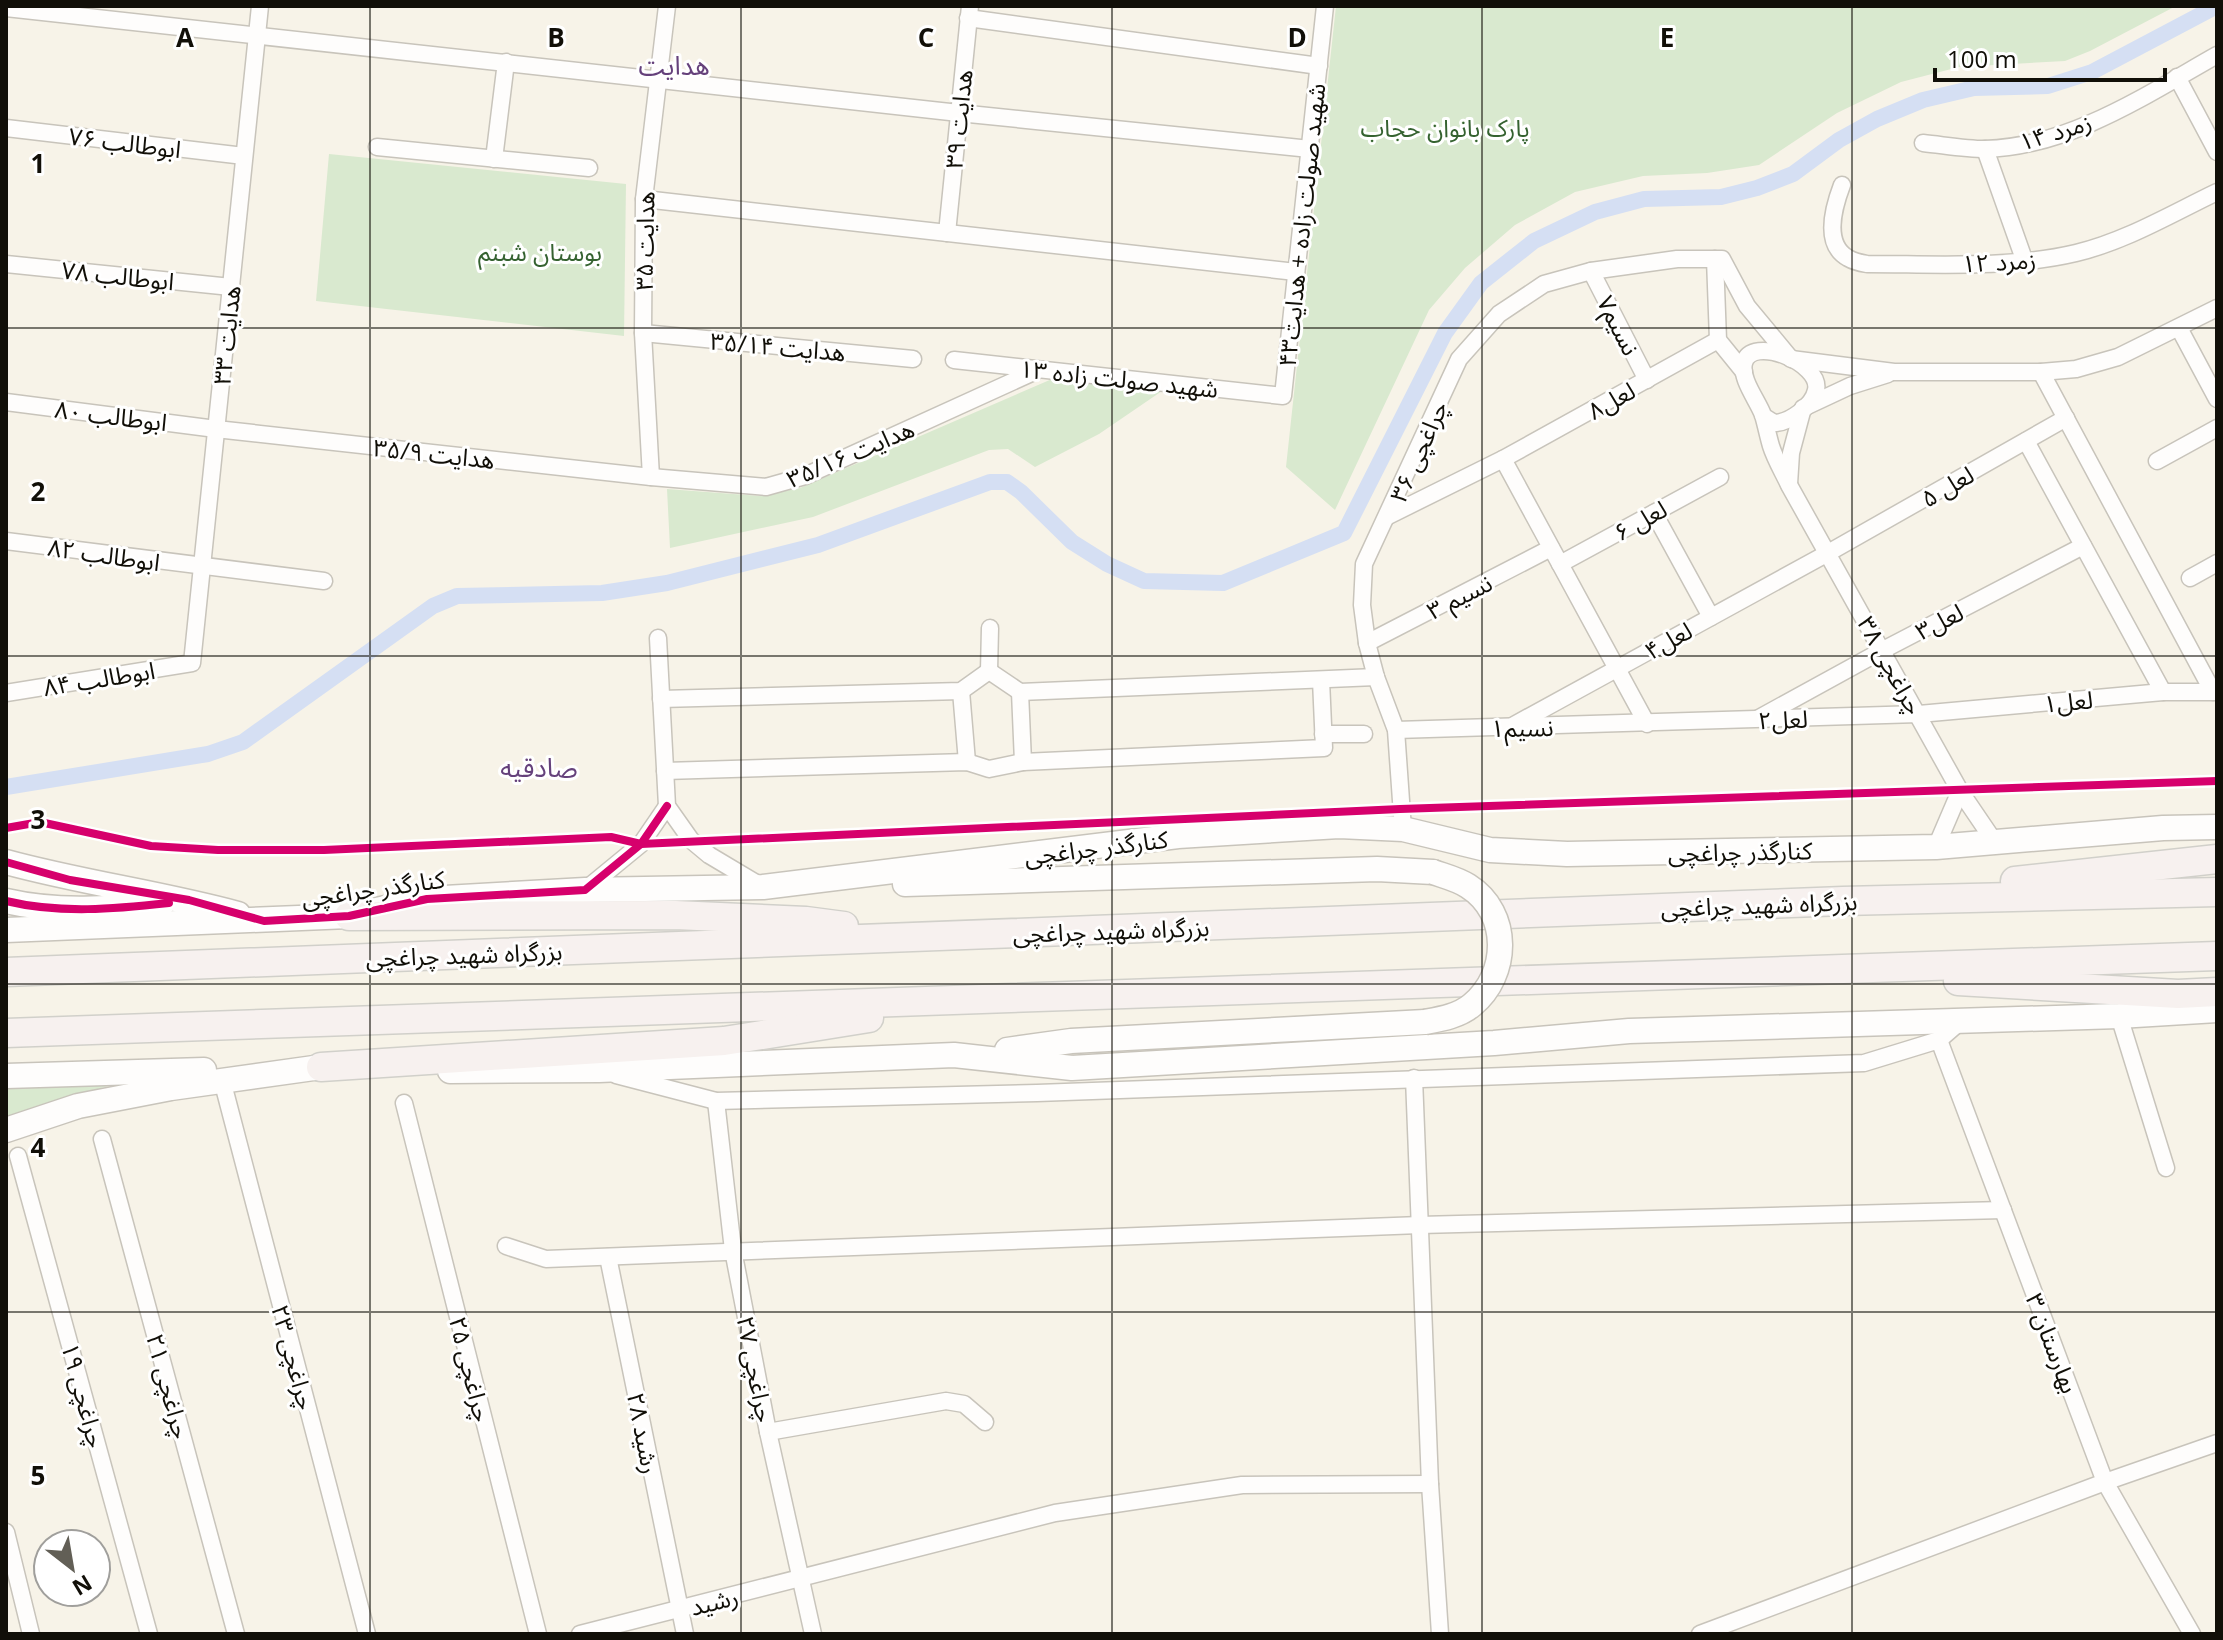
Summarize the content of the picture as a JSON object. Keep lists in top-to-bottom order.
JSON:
{
  "streets": {
    "highway": ["بزرگراه شهید چراغچی"],
    "main road": ["کنارگذر چراغچی"],
    "street": [
      "هدایت ۳۹",
      "زمرد ۱۴",
      "ابوطالب ۷۶",
      "شهید صولت زاده + هدایت۴۳",
      "هدایت ۳۵",
      "زمرد ۱۲",
      "ابوطالب ۷۸",
      "نسیم۷",
      "هدایت ۳۳",
      "هدایت ۳۵/۱۴",
      "شهید صولت زاده ۱۳",
      "لعل۸",
      "ابوطالب ۸۰",
      "چراغچی ۳۶",
      "هدایت ۳۵/۹",
      "هدایت ۳۵/۱۶",
      "لعل ۵",
      "لعل ۶",
      "ابوطالب ۸۲",
      "نسیم ۳",
      "لعل۳",
      "لعل۴",
      "چراغچی ۳۸",
      "ابوطالب ۸۴",
      "لعل۱",
      "لعل۲",
      "نسیم۱",
      "بهارستان ۳",
      "چراغچی ۲۳",
      "چراغچی ۲۵",
      "چراغچی ۲۷",
      "چراغچی ۲۱",
      "چراغچی ۱۹",
      "رشید ۲۸",
      "رشید"
    ]
  },
  "crossings": [
    ["ابوطالب ۷۶", "هدایت ۳۳"],
    ["شهید صولت زاده + هدایت۴۳", "شهید صولت زاده ۱۳"],
    ["هدایت ۳۵", "هدایت ۳۵/۱۴"],
    ["هدایت ۳۵", "هدایت ۳۵/۹"],
    ["هدایت ۳۵", "هدایت ۳۵/۱۶"],
    ["ابوطالب ۷۸", "هدایت ۳۳"],
    ["نسیم۷", "لعل۸"],
    ["نسیم۷", "چراغچی ۳۶"],
    ["هدایت ۳۳", "ابوطالب ۸۰"],
    ["هدایت ۳۳", "هدایت ۳۵/۹"],
    ["هدایت ۳۳", "ابوطالب ۸۲"],
    ["هدایت ۳۳", "ابوطالب ۸۴"],
    ["شهید صولت زاده ۱۳", "هدایت ۳۵/۱۶"],
    ["لعل۸", "چراغچی ۳۶"],
    ["ابوطالب ۸۰", "هدایت ۳۵/۹"],
    ["چراغچی ۳۶", "نسیم ۳"],
    ["چراغچی ۳۶", "نسیم۱"],
    ["چراغچی ۳۶", "کنارگذر چراغچی"],
    ["هدایت ۳۵/۹", "هدایت ۳۵/۱۶"],
    ["لعل ۵", "لعل۴"],
    ["لعل ۵", "چراغچی ۳۸"],
    ["لعل۳", "چراغچی ۳۸"],
    ["لعل۳", "لعل۲"],
    ["لعل۴", "چراغچی ۳۸"],
    ["لعل۴", "نسیم۱"],
    ["چراغچی ۳۸", "لعل۱"],
    ["چراغچی ۳۸", "لعل۲"],
    ["چراغچی ۳۸", "کنارگذر چراغچی"],
    ["لعل۱", "لعل۲"],
    ["لعل۲", "نسیم۱"],
    ["چراغچی ۲۷", "رشید"],
    ["رشید ۲۸", "رشید"]
  ],
  "districts": ["هدایت", "صادقیه"],
  "parks": ["پارک بانوان حجاب", "بوستان شبنم"],
  "scale_bar": "100 m",
  "north": "bottom right",
  "grid": {
    "columns": [
      "A",
      "B",
      "C",
      "D",
      "E"
    ],
    "rows": [
      "1",
      "2",
      "3",
      "4",
      "5"
    ]
  }
}
